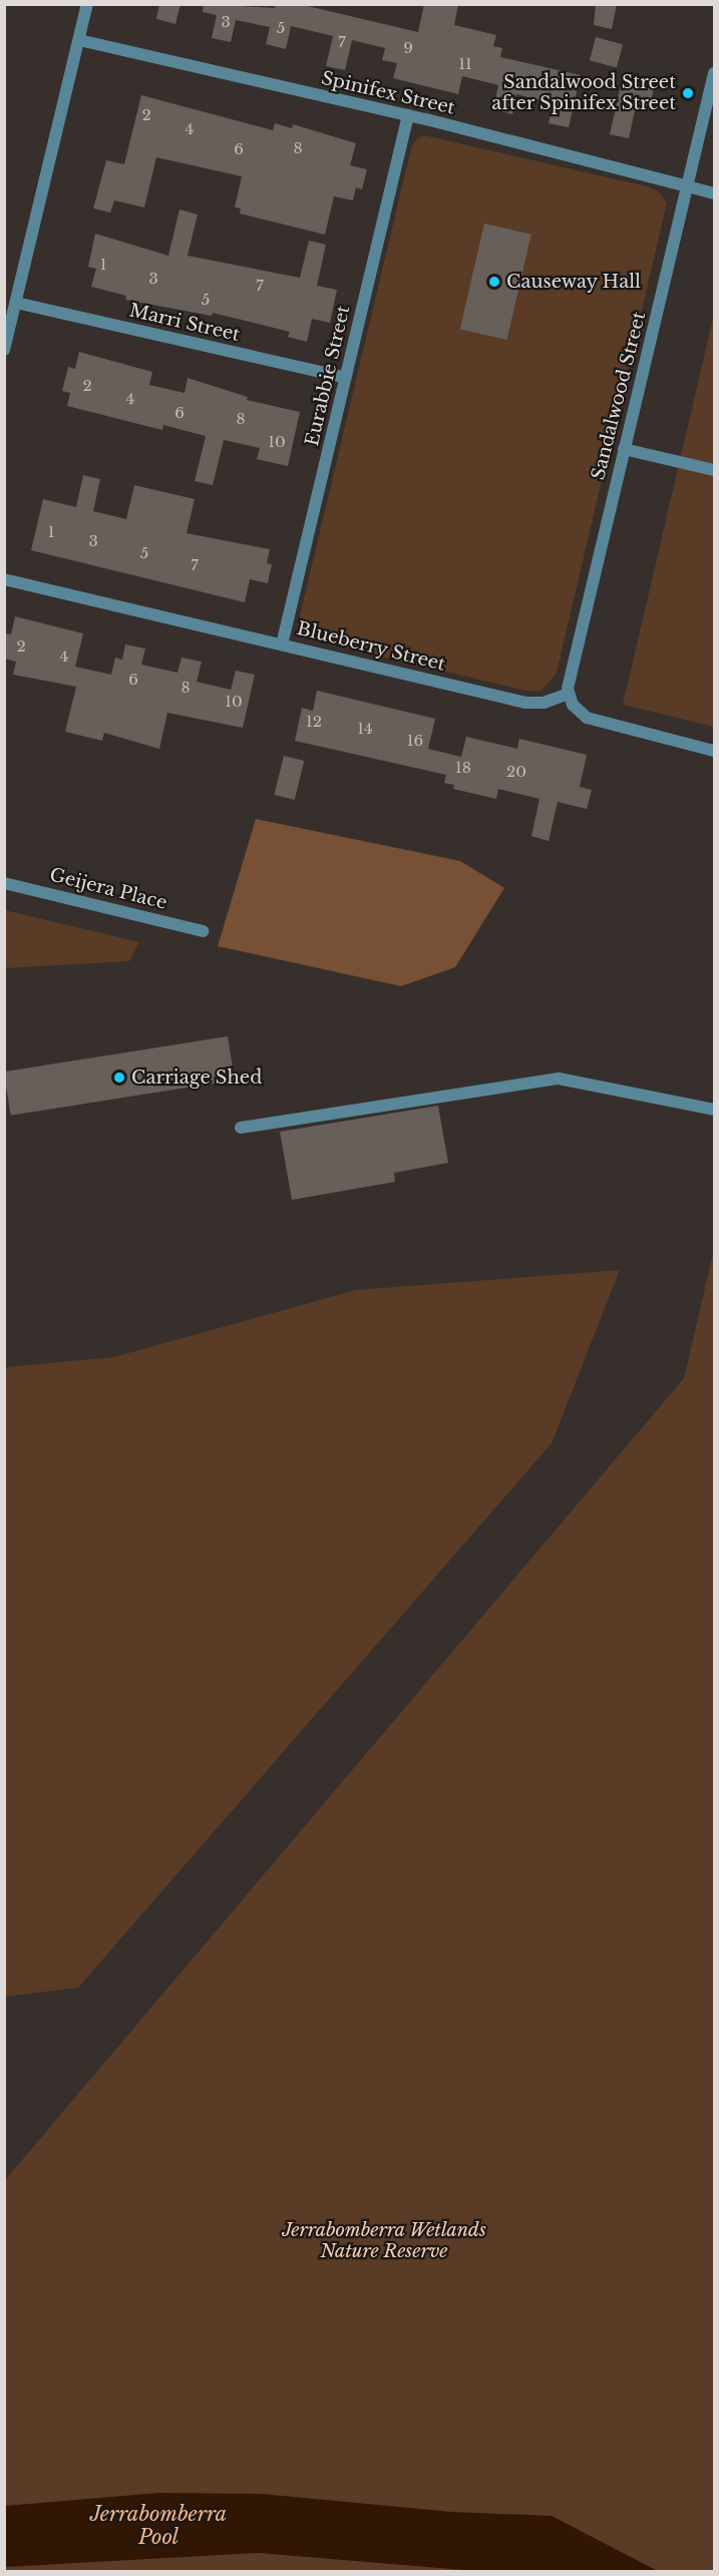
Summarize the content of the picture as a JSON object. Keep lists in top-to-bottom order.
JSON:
{
  "streets": {
    "street": [
      "Spinifex Street",
      "Marri Street",
      "Eurabbie Street",
      "Sandalwood Street",
      "Blueberry Street",
      "Geijera Place"
    ]
  },
  "crossings": [
    ["Spinifex Street", "Eurabbie Street"],
    ["Spinifex Street", "Sandalwood Street"],
    ["Marri Street", "Eurabbie Street"],
    ["Eurabbie Street", "Blueberry Street"],
    ["Sandalwood Street", "Blueberry Street"]
  ],
  "water": ["Jerrabomberra Pool"],
  "parks": ["Jerrabomberra Wetlands Nature Reserve"],
  "places": ["Sandalwood Street after Spinifex Street", "Causeway Hall", "Carriage Shed"],
  "house_numbers": [
    "3",
    "5",
    "7",
    "9",
    "11",
    "2",
    "4",
    "8",
    "6",
    "1",
    "3",
    "7",
    "5",
    "2",
    "4",
    "6",
    "8",
    "10",
    "1",
    "3",
    "5",
    "7",
    "2",
    "4",
    "6",
    "8",
    "10",
    "12",
    "14",
    "16",
    "18",
    "20"
  ]
}
